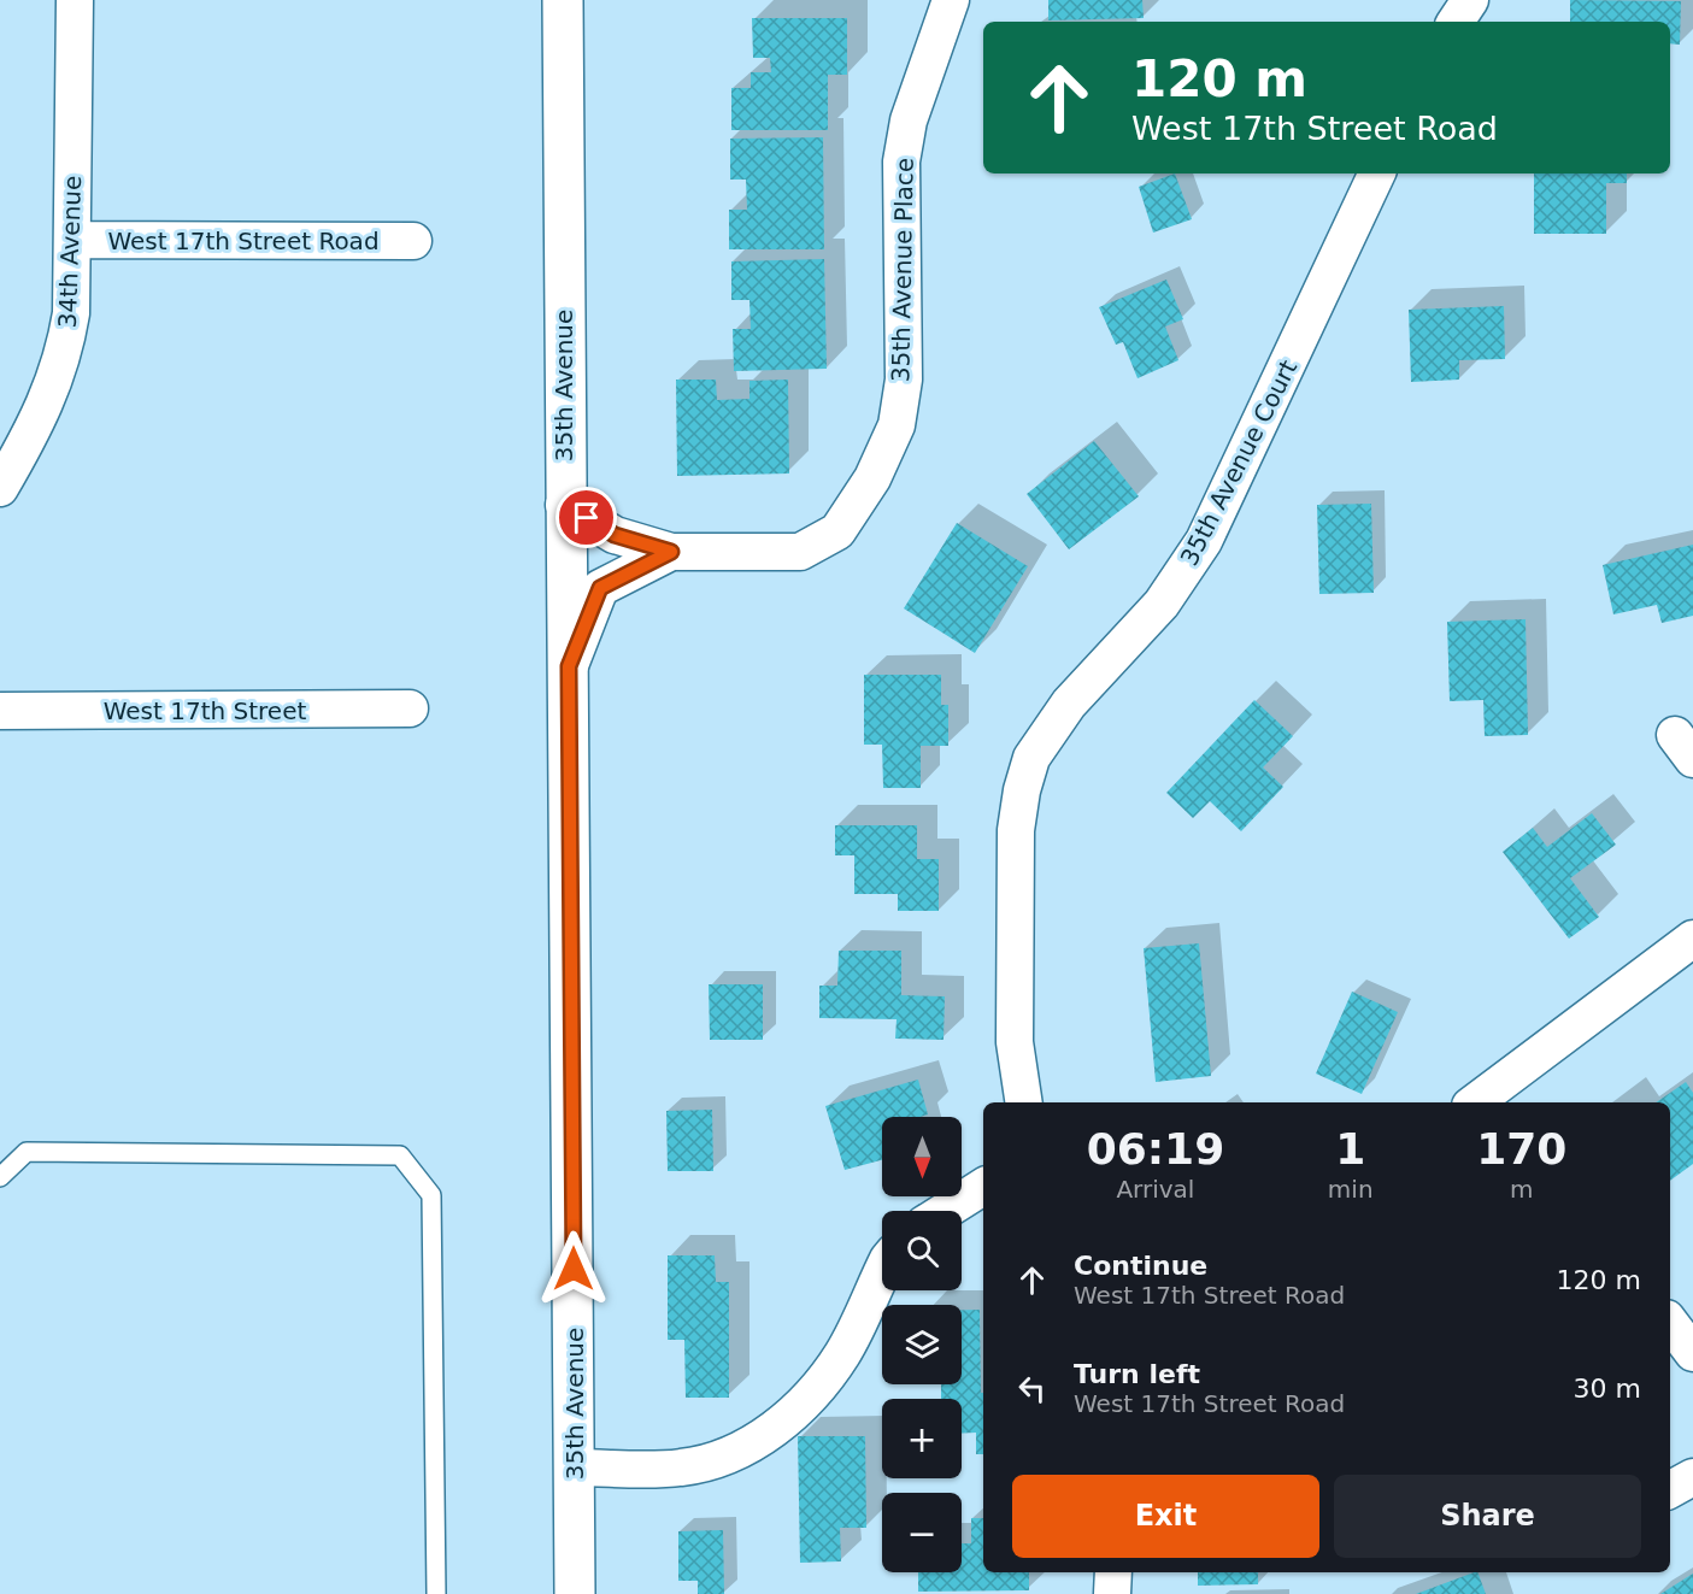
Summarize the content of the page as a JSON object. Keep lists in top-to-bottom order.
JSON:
{
  "streets": {
    "main road": ["35th Avenue"],
    "street": [
      "West 17th Street Road",
      "34th Avenue",
      "35th Avenue Place",
      "35th Avenue Court",
      "West 17th Street"
    ]
  },
  "crossings": [
    ["West 17th Street Road", "34th Avenue"]
  ],
  "north": "bottom",
  "page": {
    "turn": ["120 m", "West 17th Street Road"],
    "eta": [
      "06:19",
      "Arrival",
      "1",
      "min",
      "170",
      "m"
    ],
    "map_buttons": ["+", "−"],
    "list": [
      {
        "name": "Continue",
        "note": "West 17th Street Road",
        "value": "120 m"
      },
      {
        "name": "Turn left",
        "note": "West 17th Street Road",
        "value": "30 m"
      }
    ],
    "buttons": ["Exit", "Share"]
  }
}
